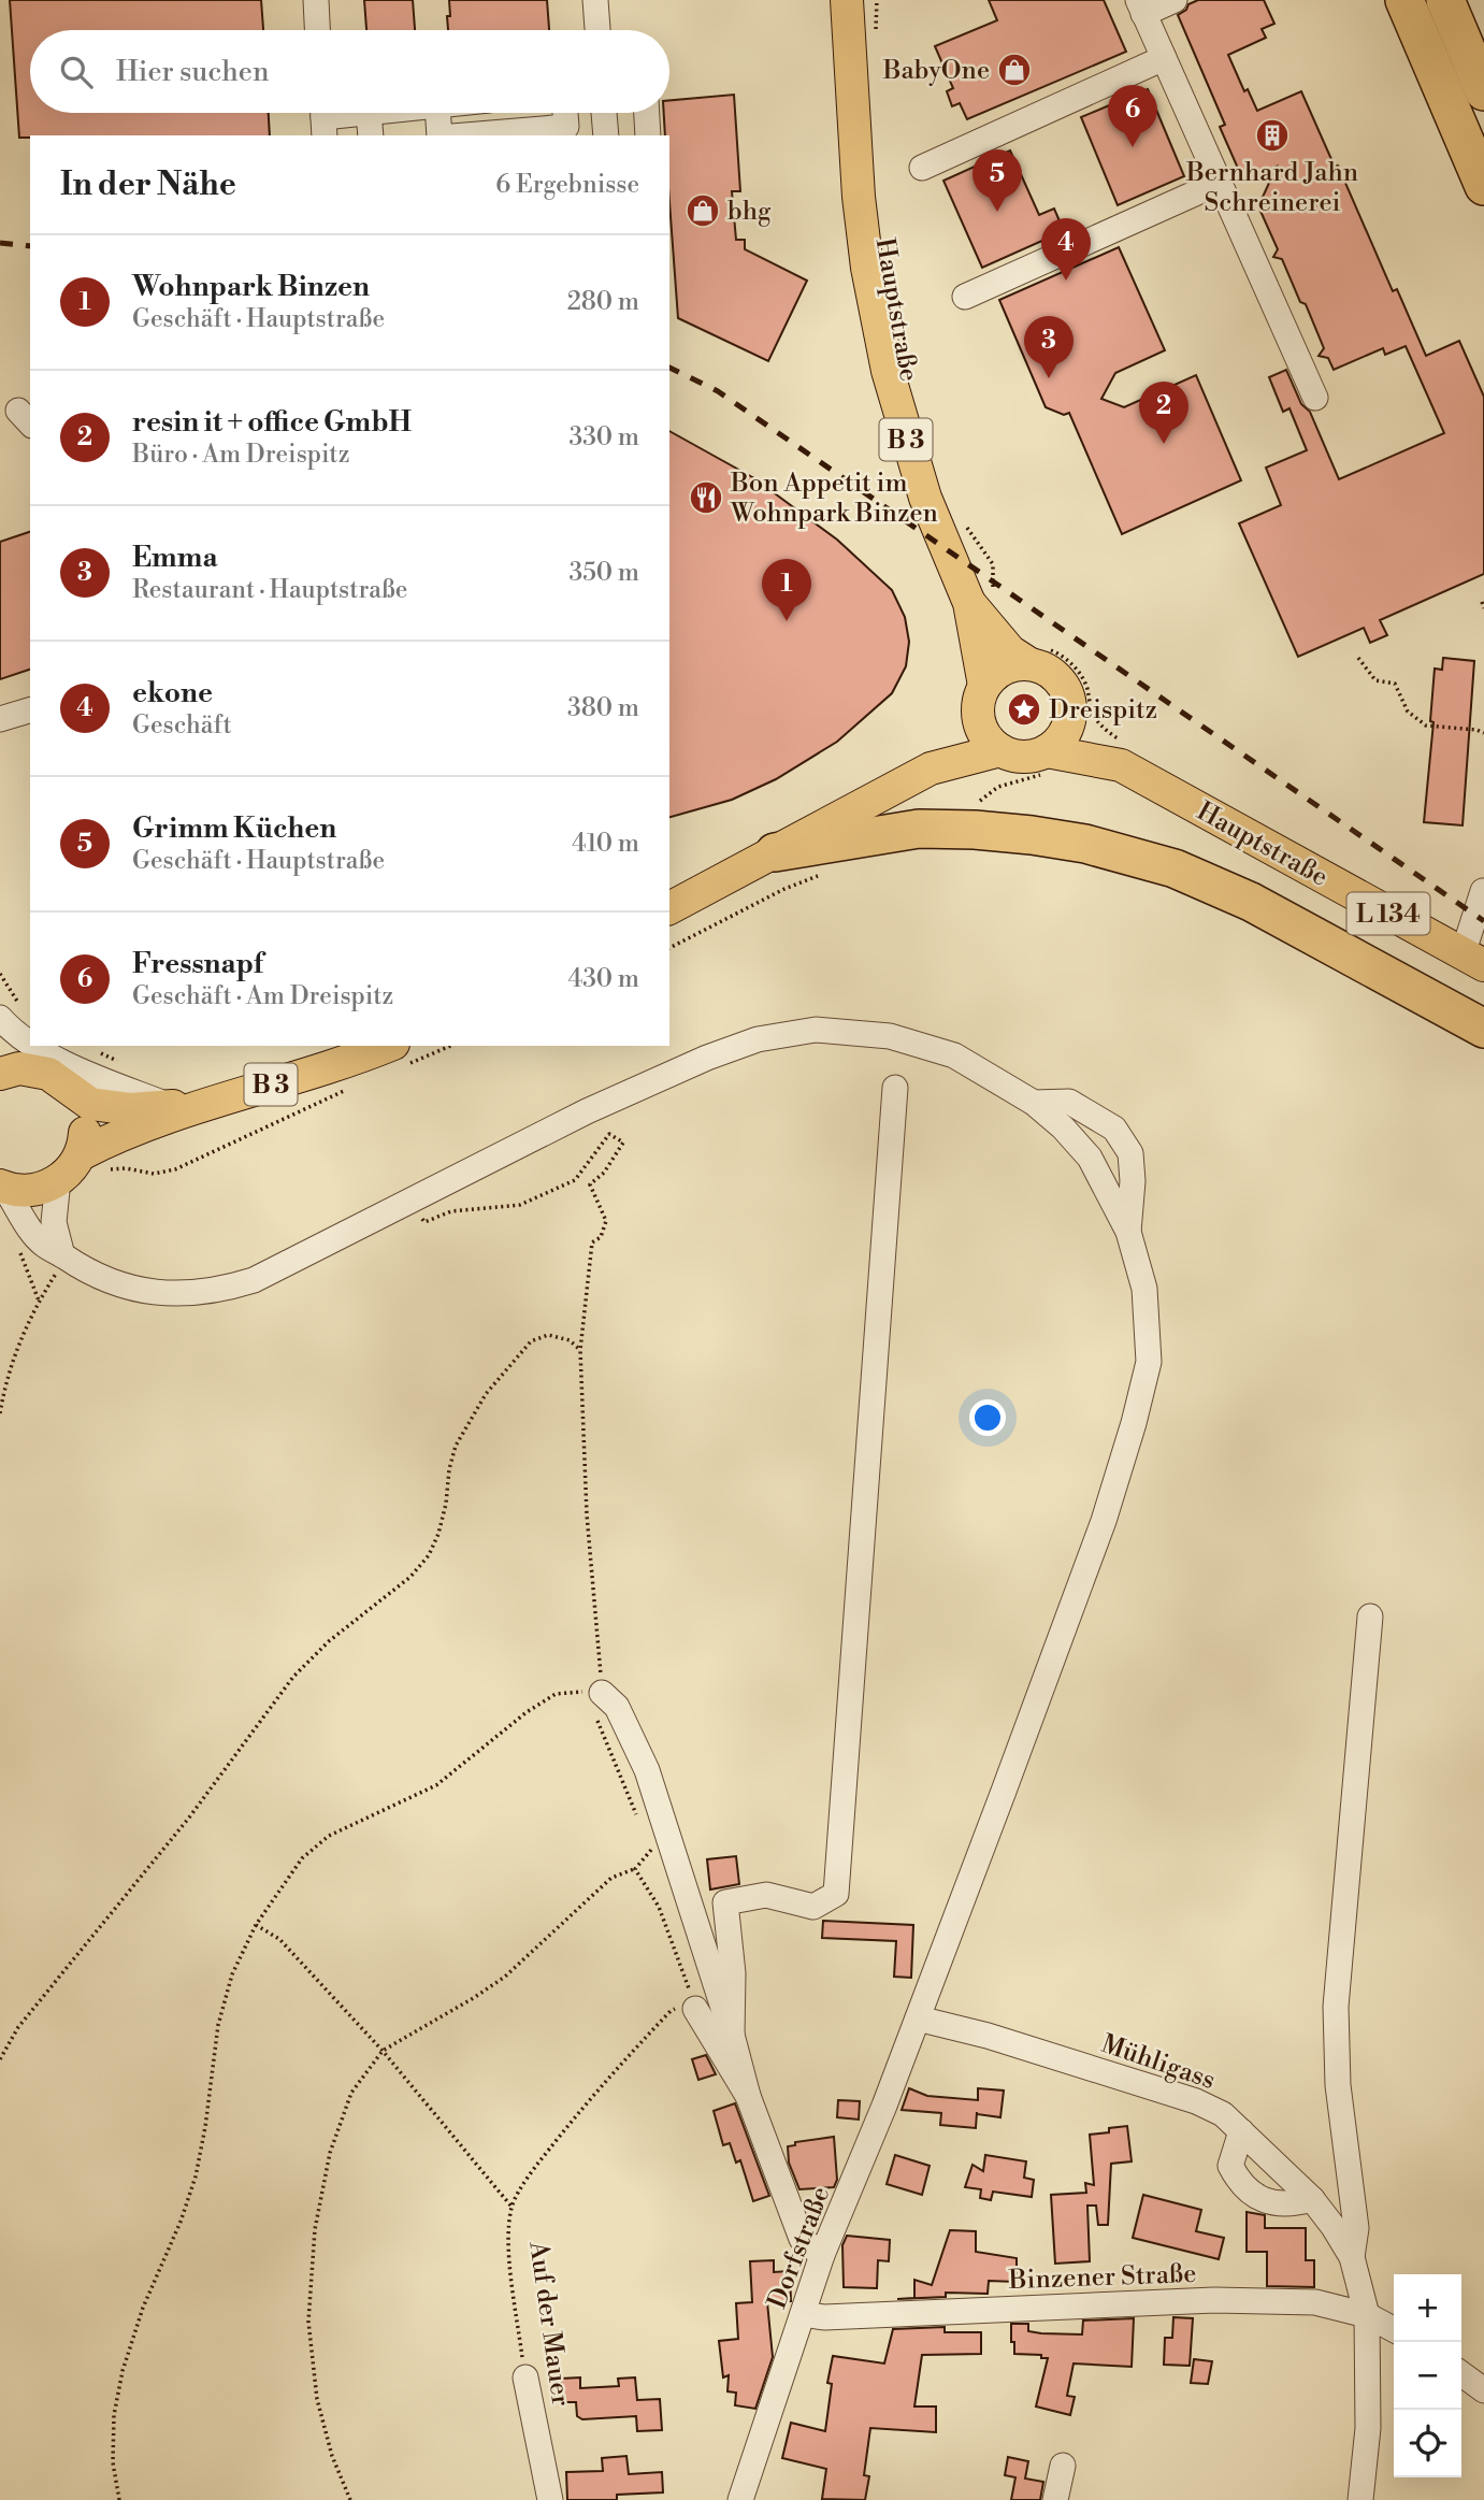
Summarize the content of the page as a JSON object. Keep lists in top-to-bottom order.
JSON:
{
  "streets": {
    "main road": ["Hauptstraße", "B 3", "L 134"],
    "street": [
      "Mühligass",
      "Dorfstraße",
      "Binzener Straße",
      "Auf der Mauer"
    ]
  },
  "crossings": [
    ["Mühligass", "Dorfstraße"],
    ["Mühligass", "Binzener Straße"],
    ["Dorfstraße", "Binzener Straße"]
  ],
  "places": {
    "shop": ["BabyOne", "bhg"],
    "building": ["Bernhard Jahn Schreinerei"],
    "restaurant": ["Bon Appetit im Wohnpark Binzen"],
    "place": ["Dreispitz"]
  },
  "page": {
    "search": "Hier suchen",
    "pins": [
      "6",
      "5",
      "4",
      "3",
      "2",
      "1"
    ],
    "heading": ["In der Nähe", "6 Ergebnisse"],
    "list": [
      {
        "mark": "1",
        "name": "Wohnpark Binzen",
        "note": "Geschäft · Hauptstraße",
        "value": "280 m"
      },
      {
        "mark": "2",
        "name": "resin it + office GmbH",
        "note": "Büro · Am Dreispitz",
        "value": "330 m"
      },
      {
        "mark": "3",
        "name": "Emma",
        "note": "Restaurant · Hauptstraße",
        "value": "350 m"
      },
      {
        "mark": "4",
        "name": "ekone",
        "note": "Geschäft",
        "value": "380 m"
      },
      {
        "mark": "5",
        "name": "Grimm Küchen",
        "note": "Geschäft · Hauptstraße",
        "value": "410 m"
      },
      {
        "mark": "6",
        "name": "Fressnapf",
        "note": "Geschäft · Am Dreispitz",
        "value": "430 m"
      }
    ],
    "map_buttons": ["+", "−"]
  }
}
